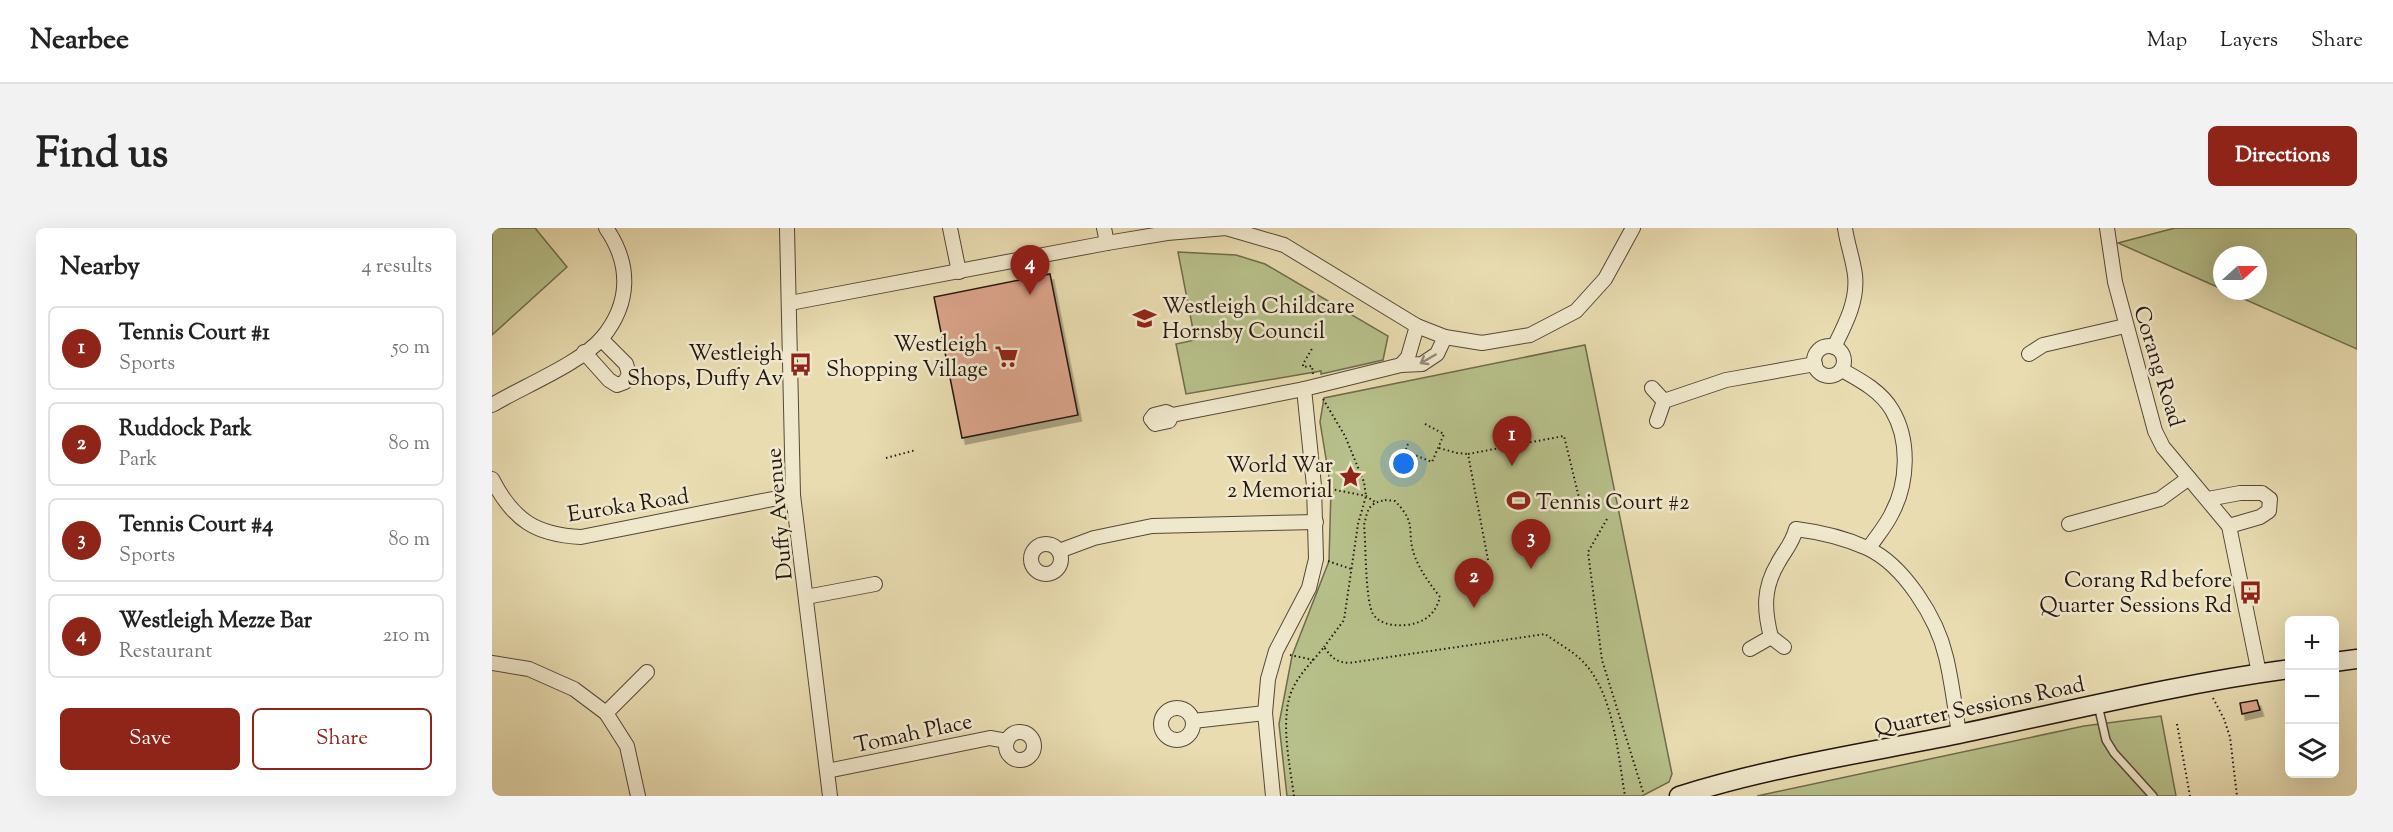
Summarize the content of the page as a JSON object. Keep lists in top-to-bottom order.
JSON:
{
  "streets": {
    "main road": ["Quarter Sessions Road"],
    "street": [
      "Corang Road",
      "Euroka Road",
      "Duffy Avenue",
      "Tomah Place"
    ]
  },
  "crossings": [
    ["Corang Road", "Quarter Sessions Road"],
    ["Euroka Road", "Duffy Avenue"],
    ["Duffy Avenue", "Tomah Place"]
  ],
  "places": {
    "school or university": ["Westleigh Childcare Hornsby Council"],
    "supermarket": ["Westleigh Shopping Village"],
    "bus stop": ["Westleigh Shops, Duffy Av", "Corang Rd before Quarter Sessions Rd"],
    "place": ["World War 2 Memorial"],
    "sports": ["Tennis Court #2"]
  },
  "north": "right",
  "page": {
    "header": "Nearbee",
    "nav": ["Map", "Layers", "Share"],
    "title": "Find us",
    "buttons": [
      "Directions",
      ["Save", "Share"]
    ],
    "heading": ["Nearby", "4 results"],
    "pins": [
      "4",
      "1",
      "3",
      "2"
    ],
    "list": [
      {
        "mark": "1",
        "name": "Tennis Court #1",
        "note": "Sports",
        "value": "50 m"
      },
      {
        "mark": "2",
        "name": "Ruddock Park",
        "note": "Park",
        "value": "80 m"
      },
      {
        "mark": "3",
        "name": "Tennis Court #4",
        "note": "Sports",
        "value": "80 m"
      },
      {
        "mark": "4",
        "name": "Westleigh Mezze Bar",
        "note": "Restaurant",
        "value": "210 m"
      }
    ],
    "map_buttons": ["+", "−"]
  }
}
